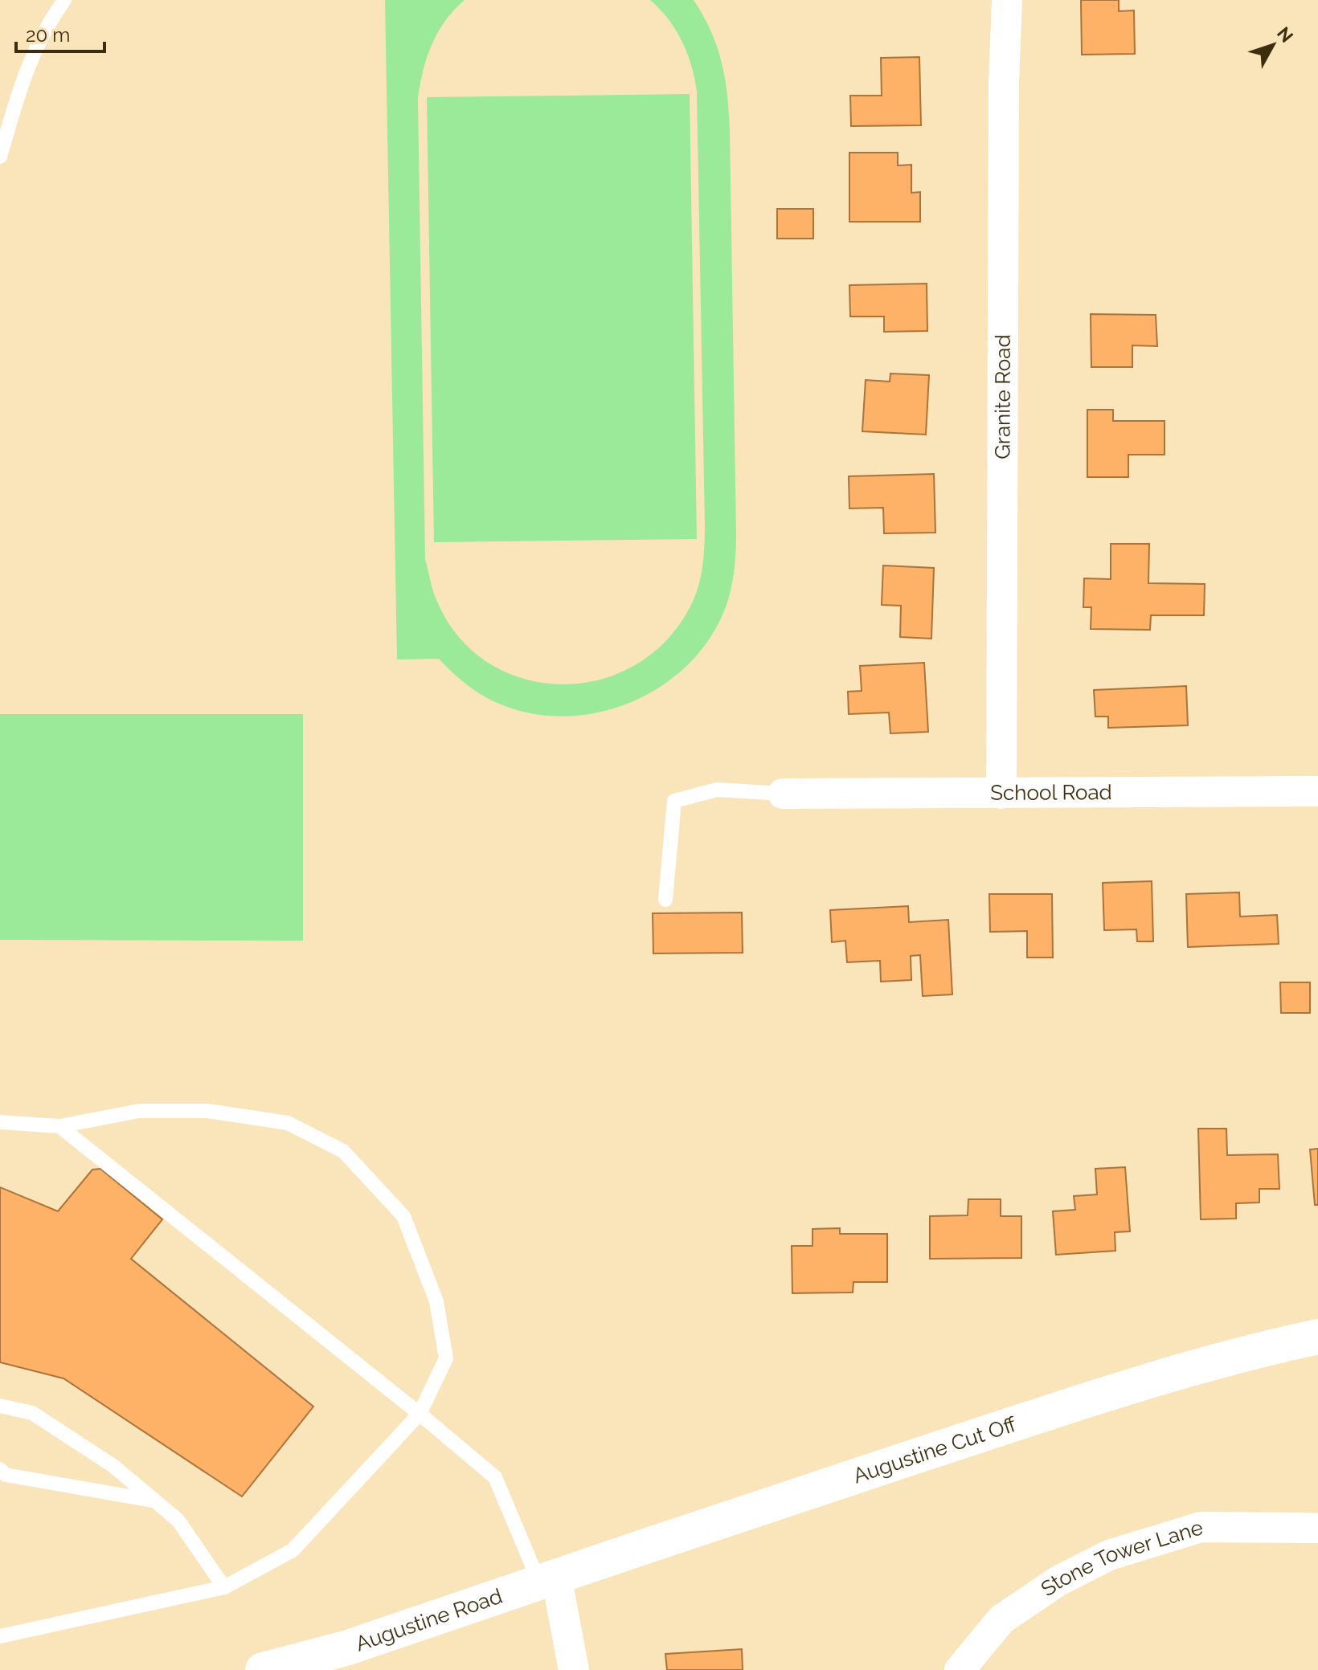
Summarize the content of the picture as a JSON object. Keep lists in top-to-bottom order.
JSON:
{
  "streets": {
    "street": [
      "Granite Road",
      "School Road",
      "Augustine Cut Off",
      "Stone Tower Lane",
      "Augustine Road"
    ]
  },
  "crossings": [
    ["Granite Road", "School Road"],
    ["Augustine Cut Off", "Augustine Road"]
  ],
  "scale_bar": "20 m",
  "north": "top right"
}
